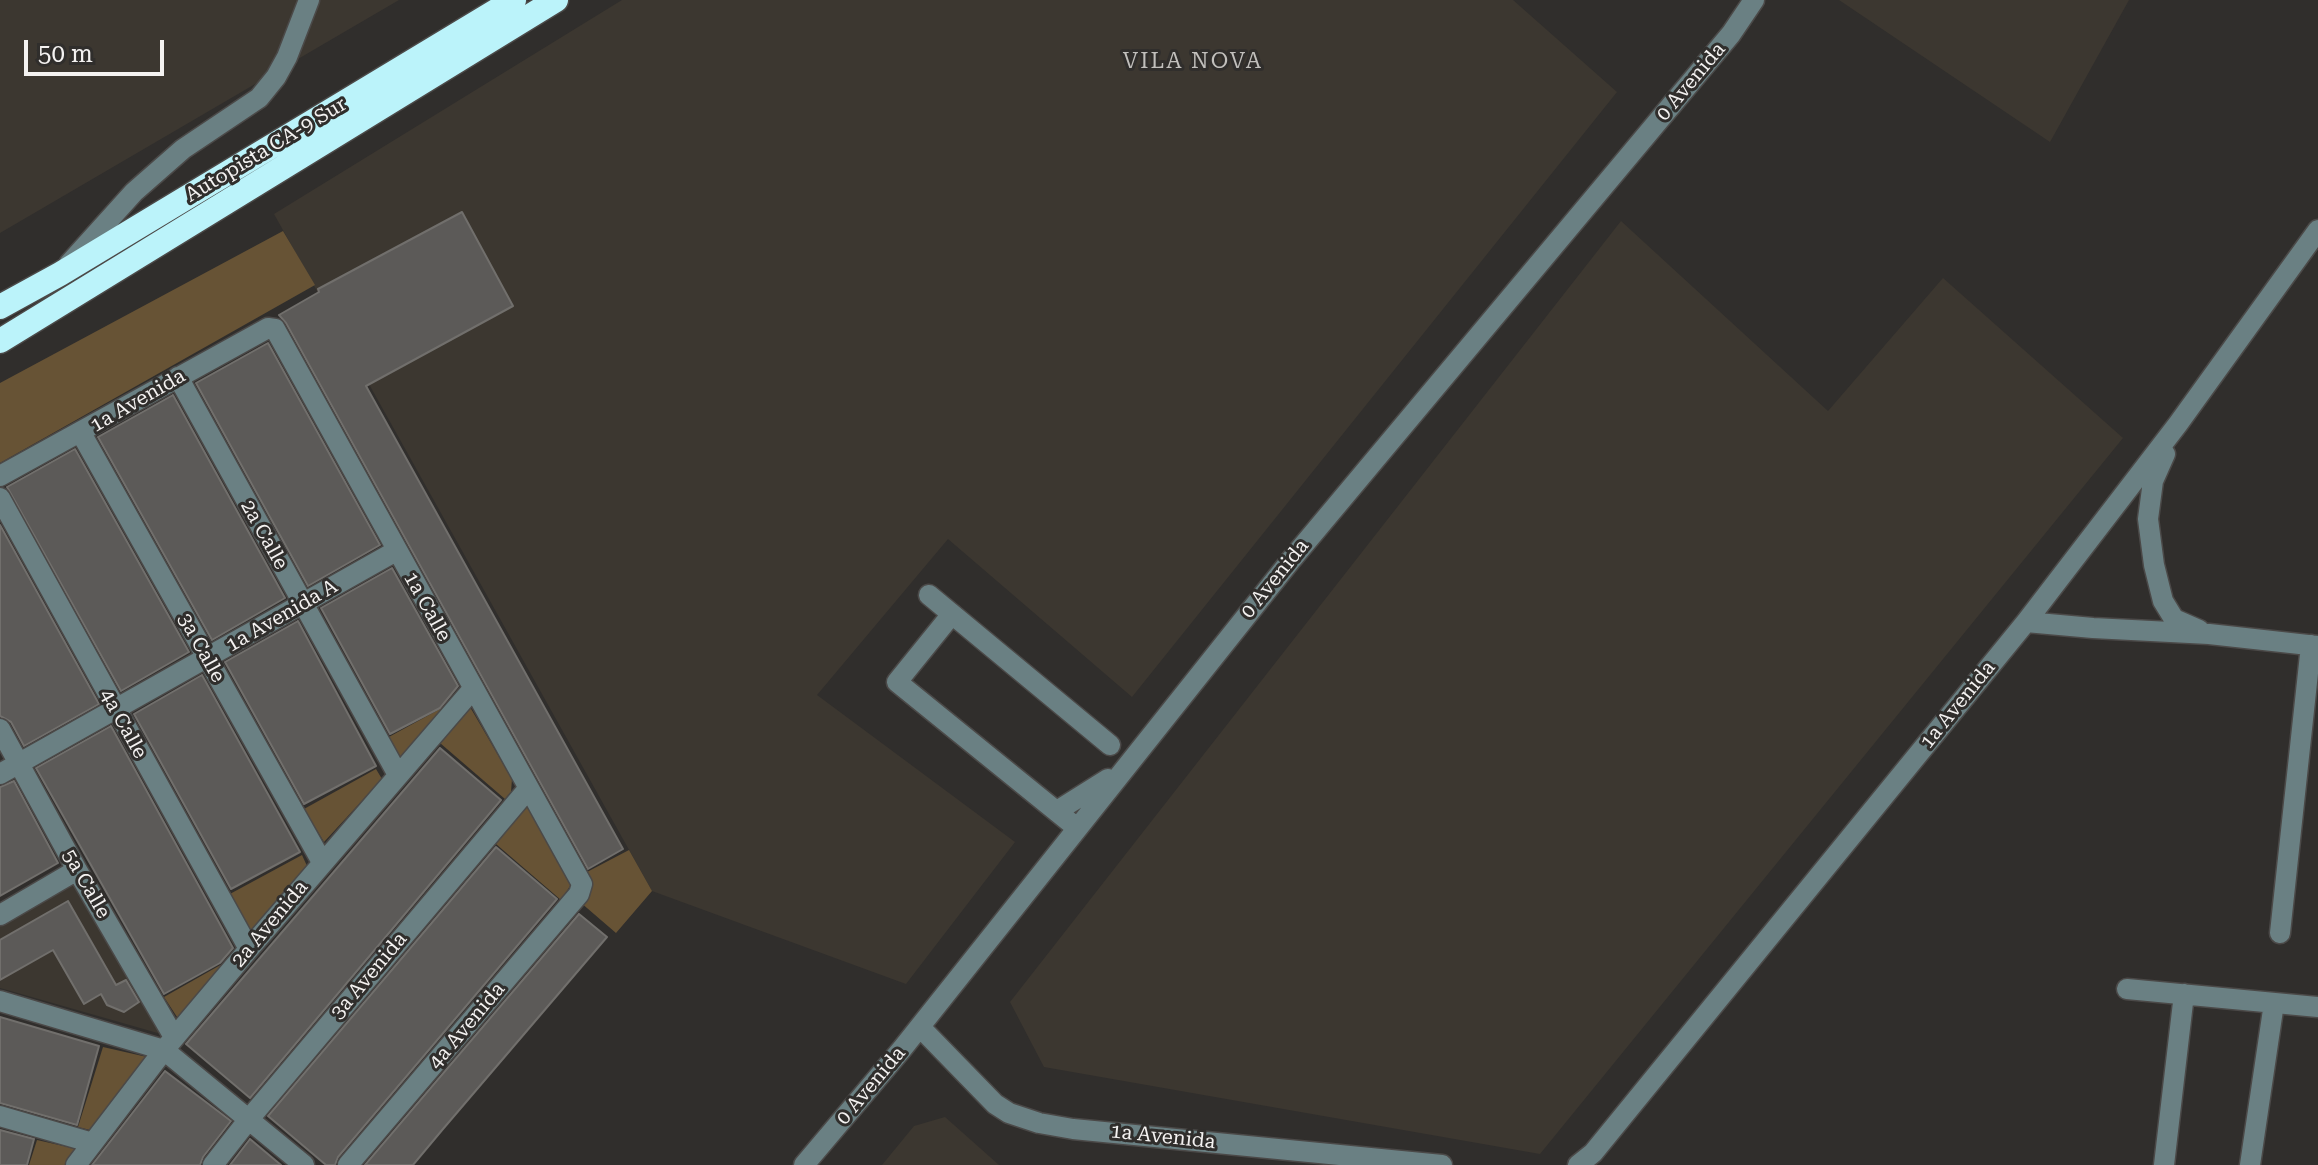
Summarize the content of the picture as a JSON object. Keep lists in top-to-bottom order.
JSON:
{
  "streets": {
    "highway": ["Autopista CA-9 Sur"],
    "street": [
      "0 Avenida",
      "1a Avenida",
      "2a Calle",
      "1a Calle",
      "1a Avenida A",
      "3a Calle",
      "4a Calle",
      "5a Calle",
      "2a Avenida",
      "3a Avenida",
      "4a Avenida"
    ]
  },
  "crossings": [
    ["0 Avenida", "1a Avenida"],
    ["1a Avenida", "2a Calle"],
    ["1a Avenida", "1a Calle"],
    ["1a Avenida", "3a Calle"],
    ["2a Calle", "1a Avenida A"],
    ["2a Calle", "2a Avenida"],
    ["1a Calle", "1a Avenida A"],
    ["1a Calle", "2a Avenida"],
    ["1a Calle", "3a Avenida"],
    ["1a Calle", "4a Avenida"],
    ["1a Avenida A", "3a Calle"],
    ["1a Avenida A", "4a Calle"],
    ["1a Avenida A", "5a Calle"],
    ["3a Calle", "2a Avenida"],
    ["4a Calle", "2a Avenida"],
    ["5a Calle", "2a Avenida"]
  ],
  "districts": ["VILA NOVA"],
  "scale_bar": "50 m"
}
